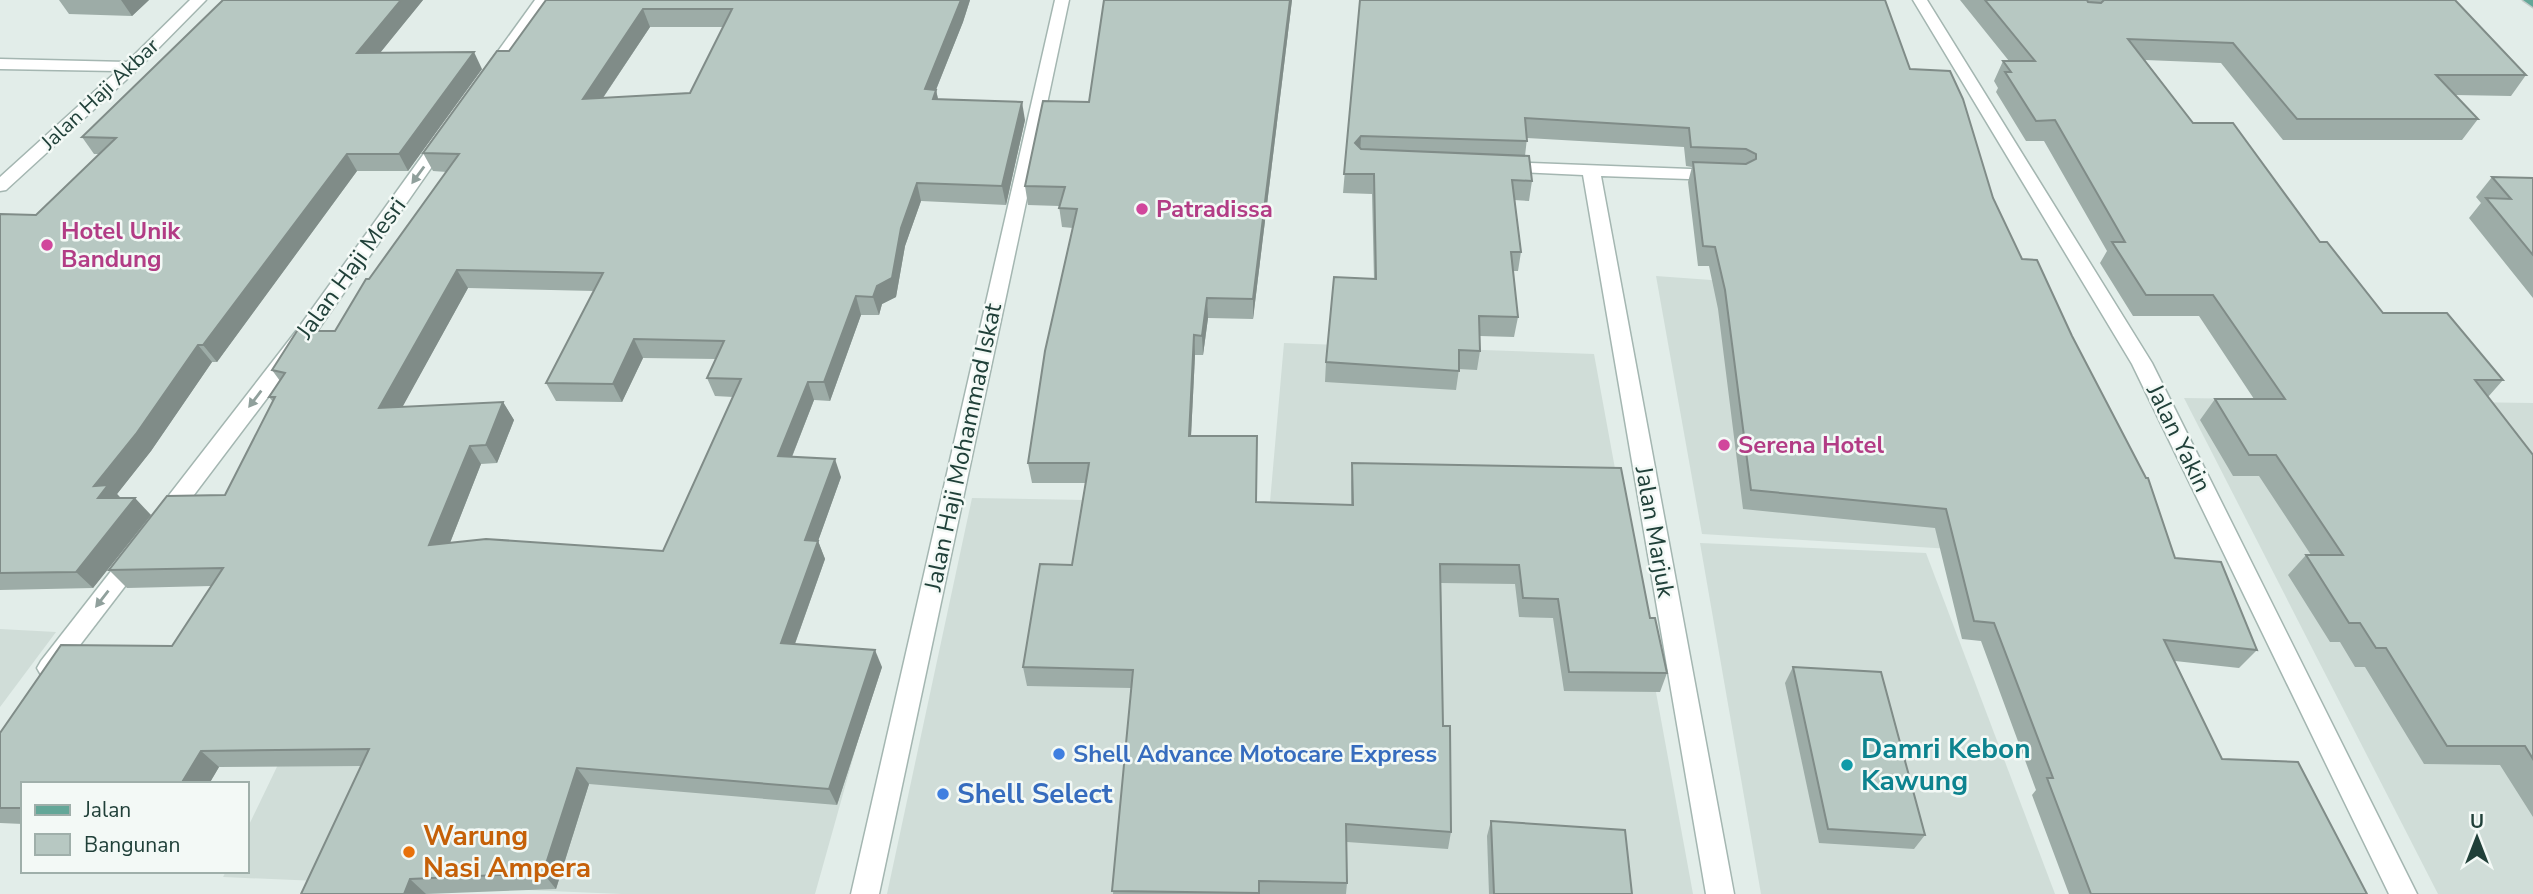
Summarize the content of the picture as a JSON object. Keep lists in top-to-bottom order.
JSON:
{
  "streets": {
    "street": [
      "Jalan Haji Akbar",
      "Jalan Haji Mesri",
      "Jalan Yakin",
      "Jalan Haji Mohammad Iskat",
      "Jalan Marjuk"
    ]
  },
  "one_way": ["Jalan Haji Mesri"],
  "places": [
    "Patradissa",
    "Hotel Unik Bandung",
    "Serena Hotel",
    "Shell Advance Motocare Express",
    "Damri Kebon Kawung",
    "Shell Select",
    "Warung Nasi Ampera"
  ],
  "legend": ["Jalan", "Bangunan"],
  "north": "top"
}
